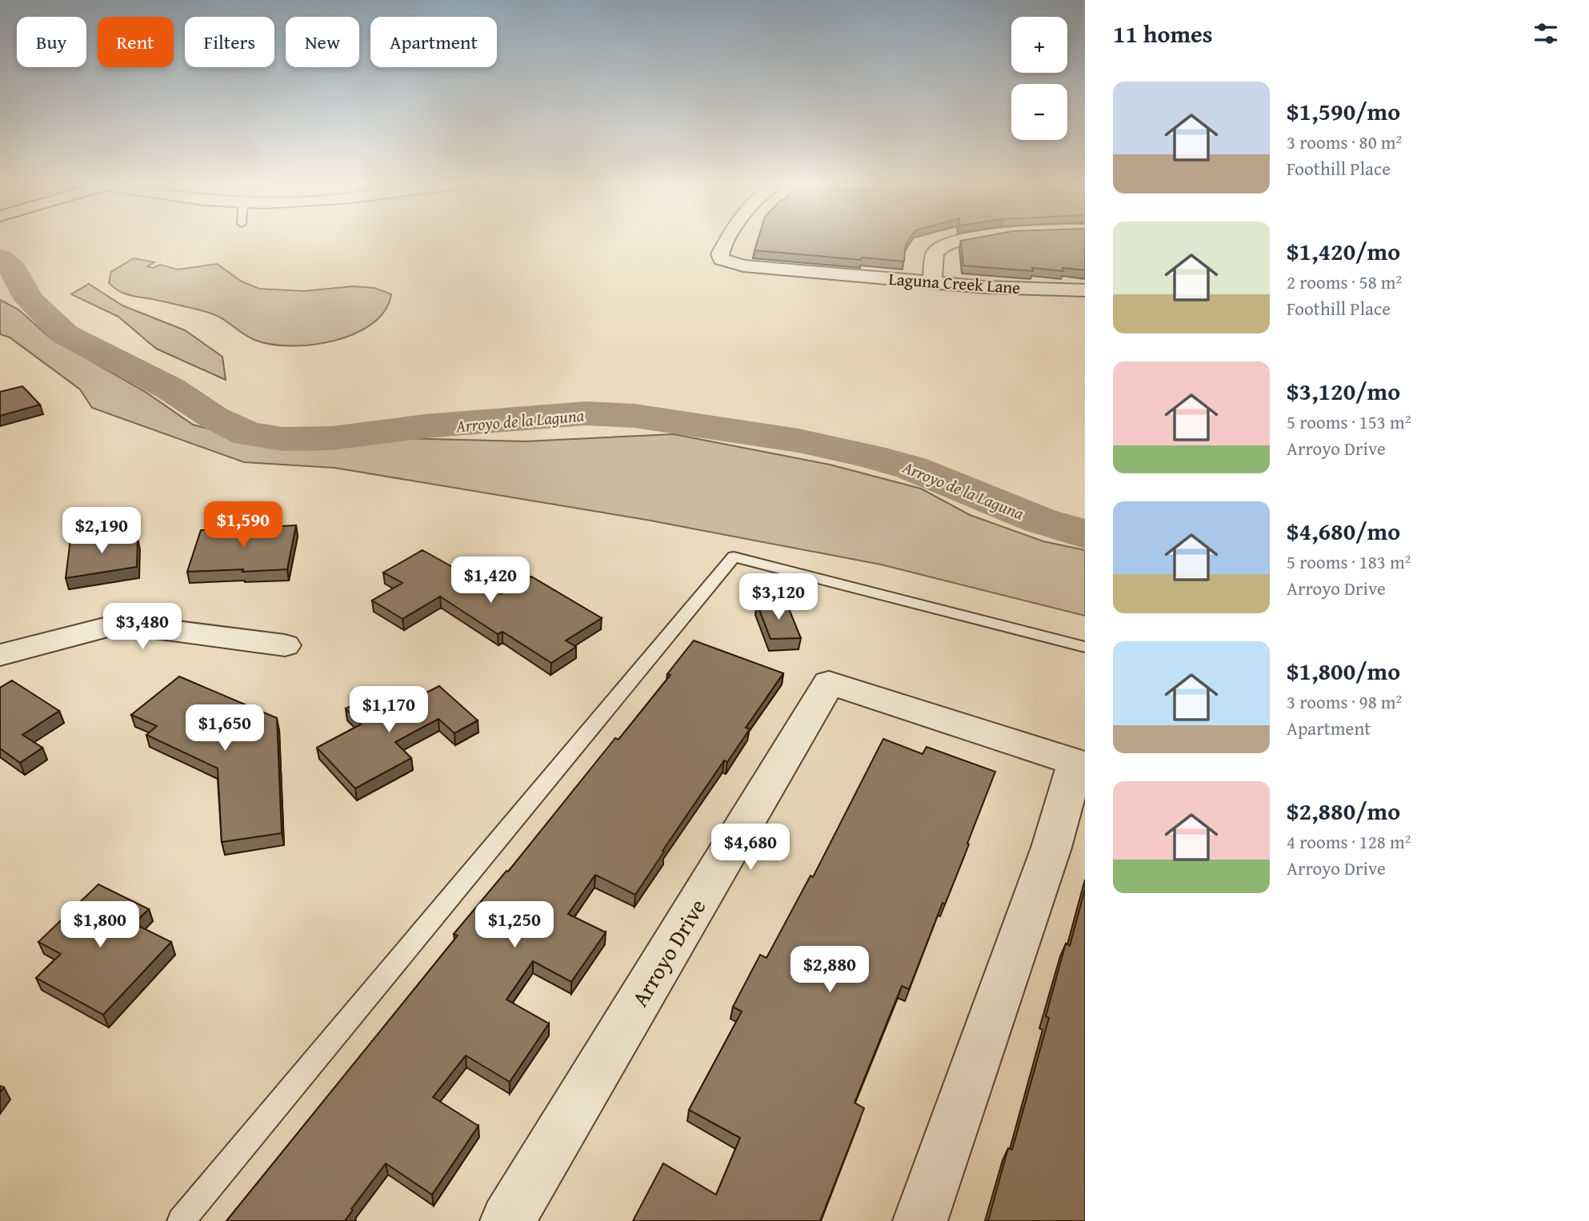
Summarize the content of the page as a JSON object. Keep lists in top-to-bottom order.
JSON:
{
  "streets": {
    "street": ["Laguna Creek Lane", "Arroyo Drive"]
  },
  "water": ["Arroyo de la Laguna"],
  "page": {
    "heading": "11 homes",
    "map_buttons": ["+", "−"],
    "chip": [
      "Buy",
      "Rent",
      "Filters",
      "New",
      "Apartment"
    ],
    "list": [
      {
        "name": "$1,590/mo",
        "note": "3 rooms · 80 m² · Foothill Place"
      },
      {
        "name": "$1,420/mo",
        "note": "2 rooms · 58 m² · Foothill Place"
      },
      {
        "name": "$3,120/mo",
        "note": "5 rooms · 153 m² · Arroyo Drive"
      },
      {
        "name": "$4,680/mo",
        "note": "5 rooms · 183 m² · Arroyo Drive"
      },
      {
        "name": "$1,800/mo",
        "note": "3 rooms · 98 m² · Apartment"
      },
      {
        "name": "$2,880/mo",
        "note": "4 rooms · 128 m² · Arroyo Drive"
      }
    ],
    "price": [
      "$1,590",
      "$2,190",
      "$1,420",
      "$3,120",
      "$3,480",
      "$1,170",
      "$1,650",
      "$4,680",
      "$1,800",
      "$1,250",
      "$2,880"
    ]
  }
}
